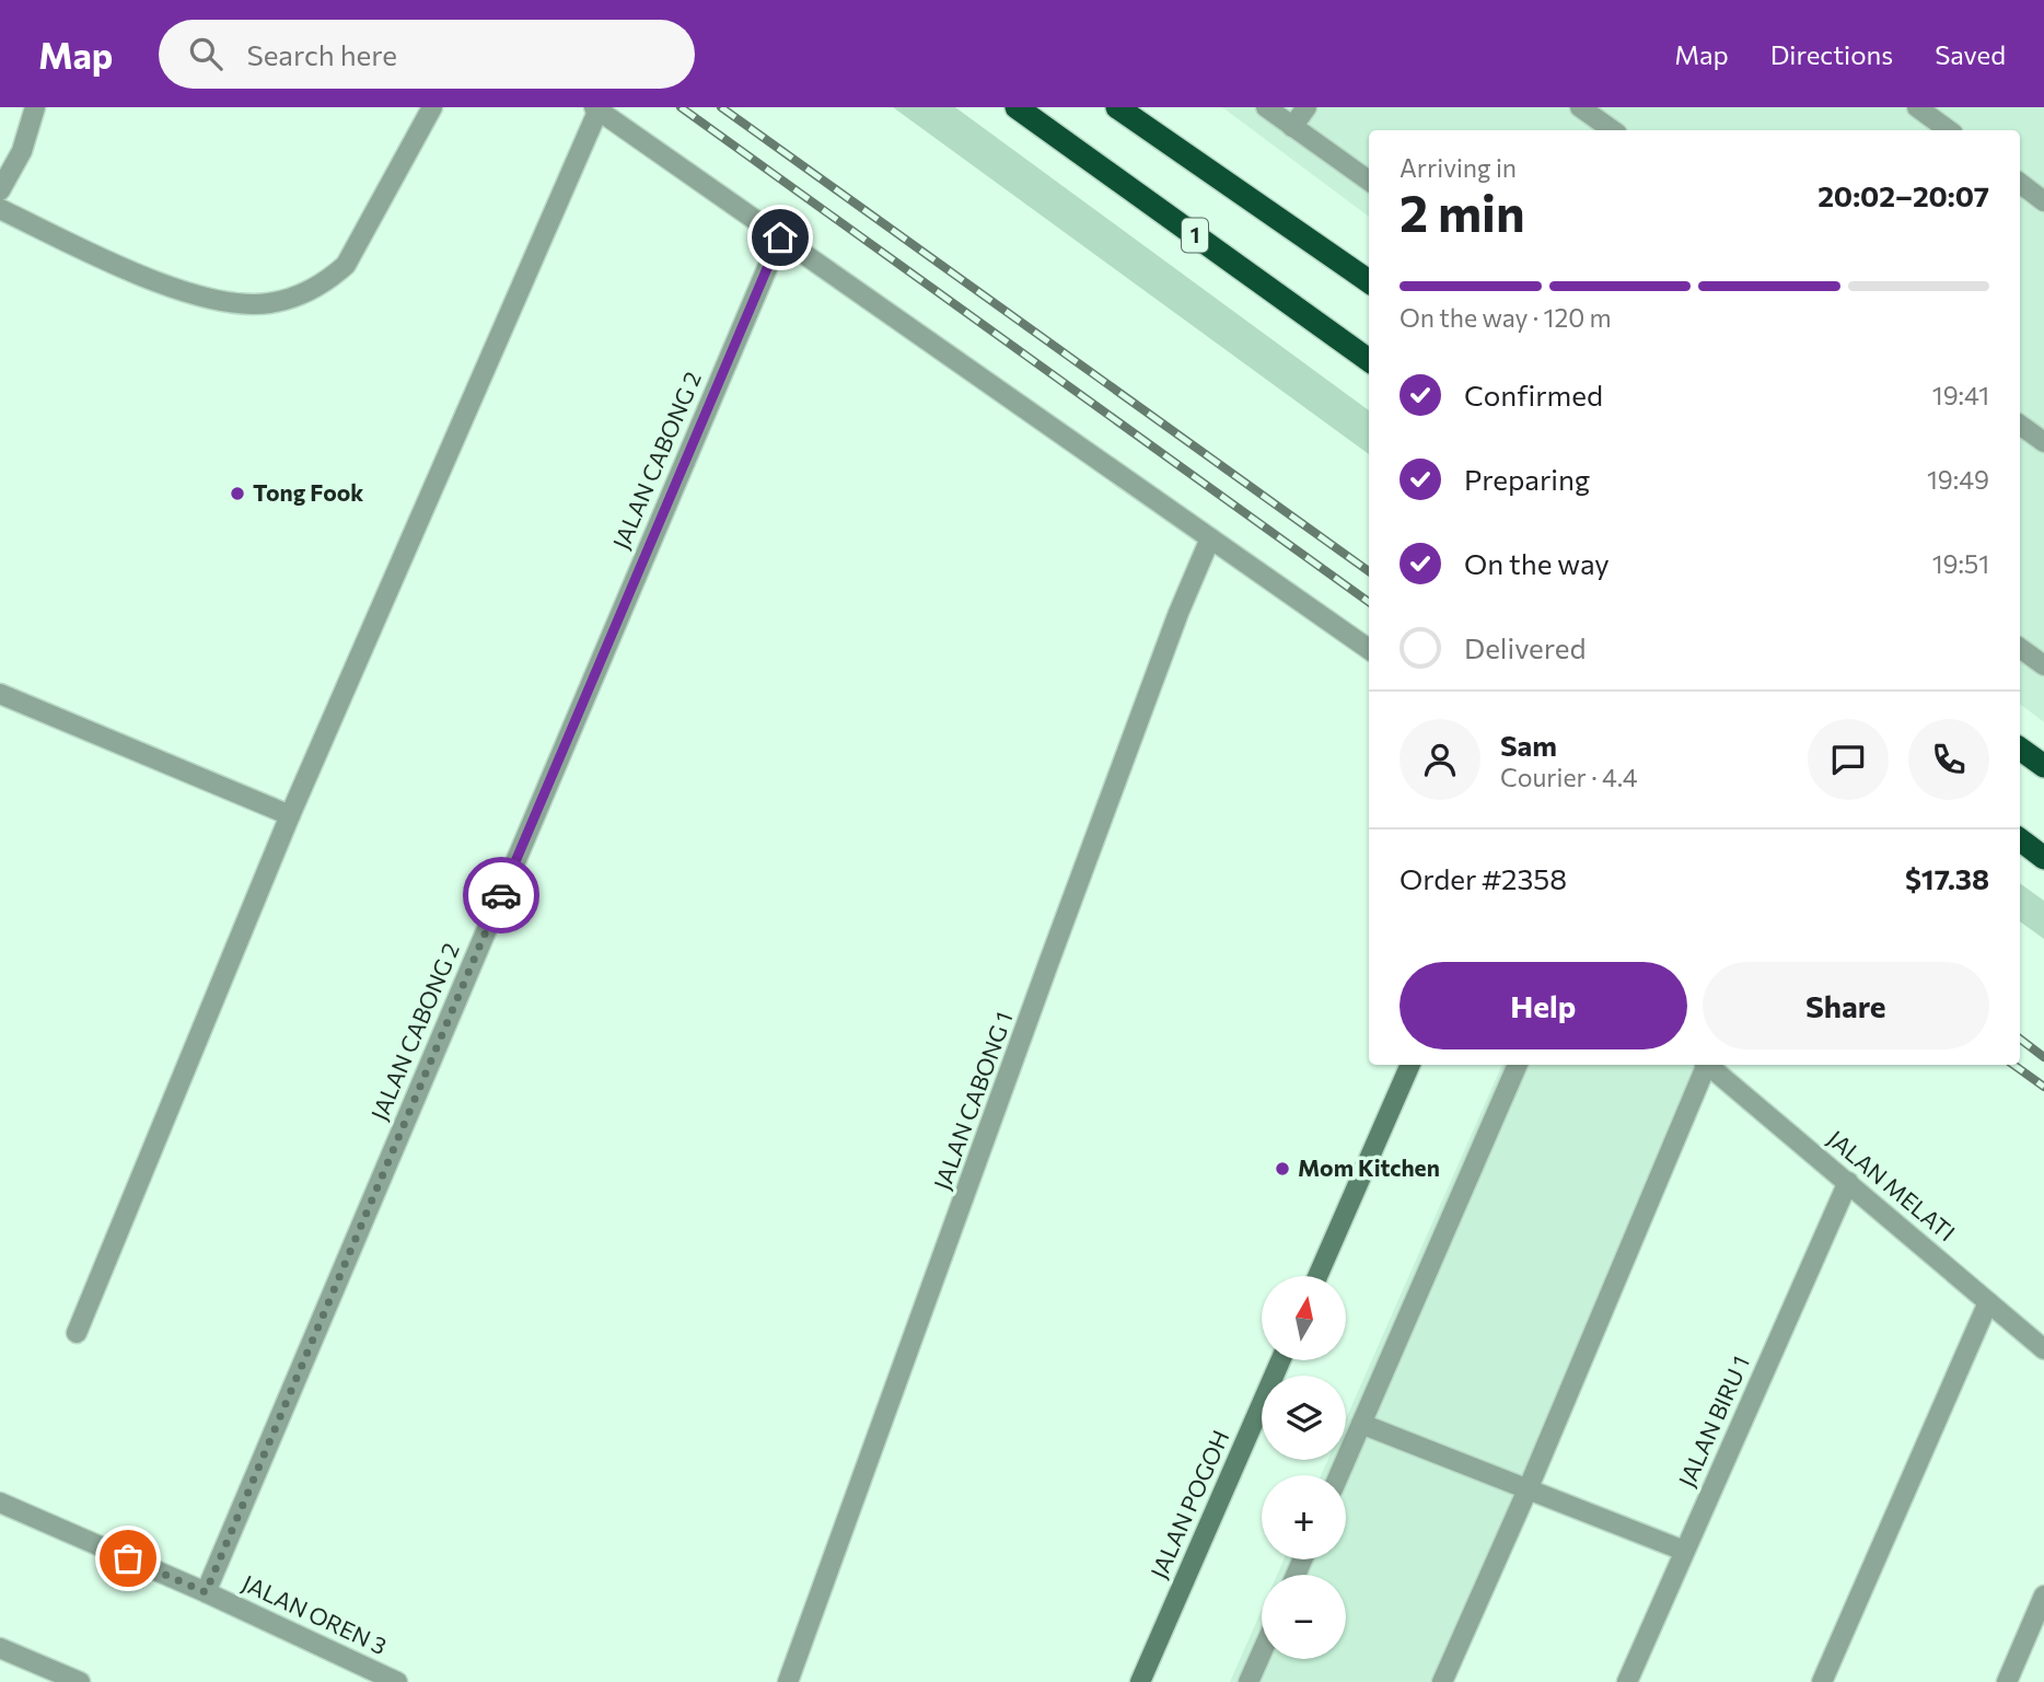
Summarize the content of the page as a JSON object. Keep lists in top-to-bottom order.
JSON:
{
  "streets": {
    "highway": ["1"],
    "main road": ["JALAN POGOH"],
    "street": [
      "JALAN CABONG 2",
      "JALAN CABONG 1",
      "JALAN MELATI",
      "JALAN BIRU 1",
      "JALAN OREN 3"
    ]
  },
  "crossings": [
    ["JALAN CABONG 2", "JALAN OREN 3"],
    ["JALAN MELATI", "JALAN BIRU 1"]
  ],
  "places": ["Tong Fook", "Mom Kitchen"],
  "north": "top",
  "page": {
    "header": "Map",
    "search": "Search here",
    "nav": ["Map", "Directions", "Saved"],
    "heading": ["2 min", "Arriving in", "20:02–20:07"],
    "panel": [
      "Sam",
      "Courier · 4.4",
      "Order #2358",
      "$17.38"
    ],
    "bar": "On the way · 120 m",
    "list": [
      ["Confirmed", "19:41"],
      ["Preparing", "19:49"],
      ["On the way", "19:51"],
      "Delivered"
    ],
    "buttons": ["Help", "Share"],
    "map_buttons": ["+", "−"]
  }
}
